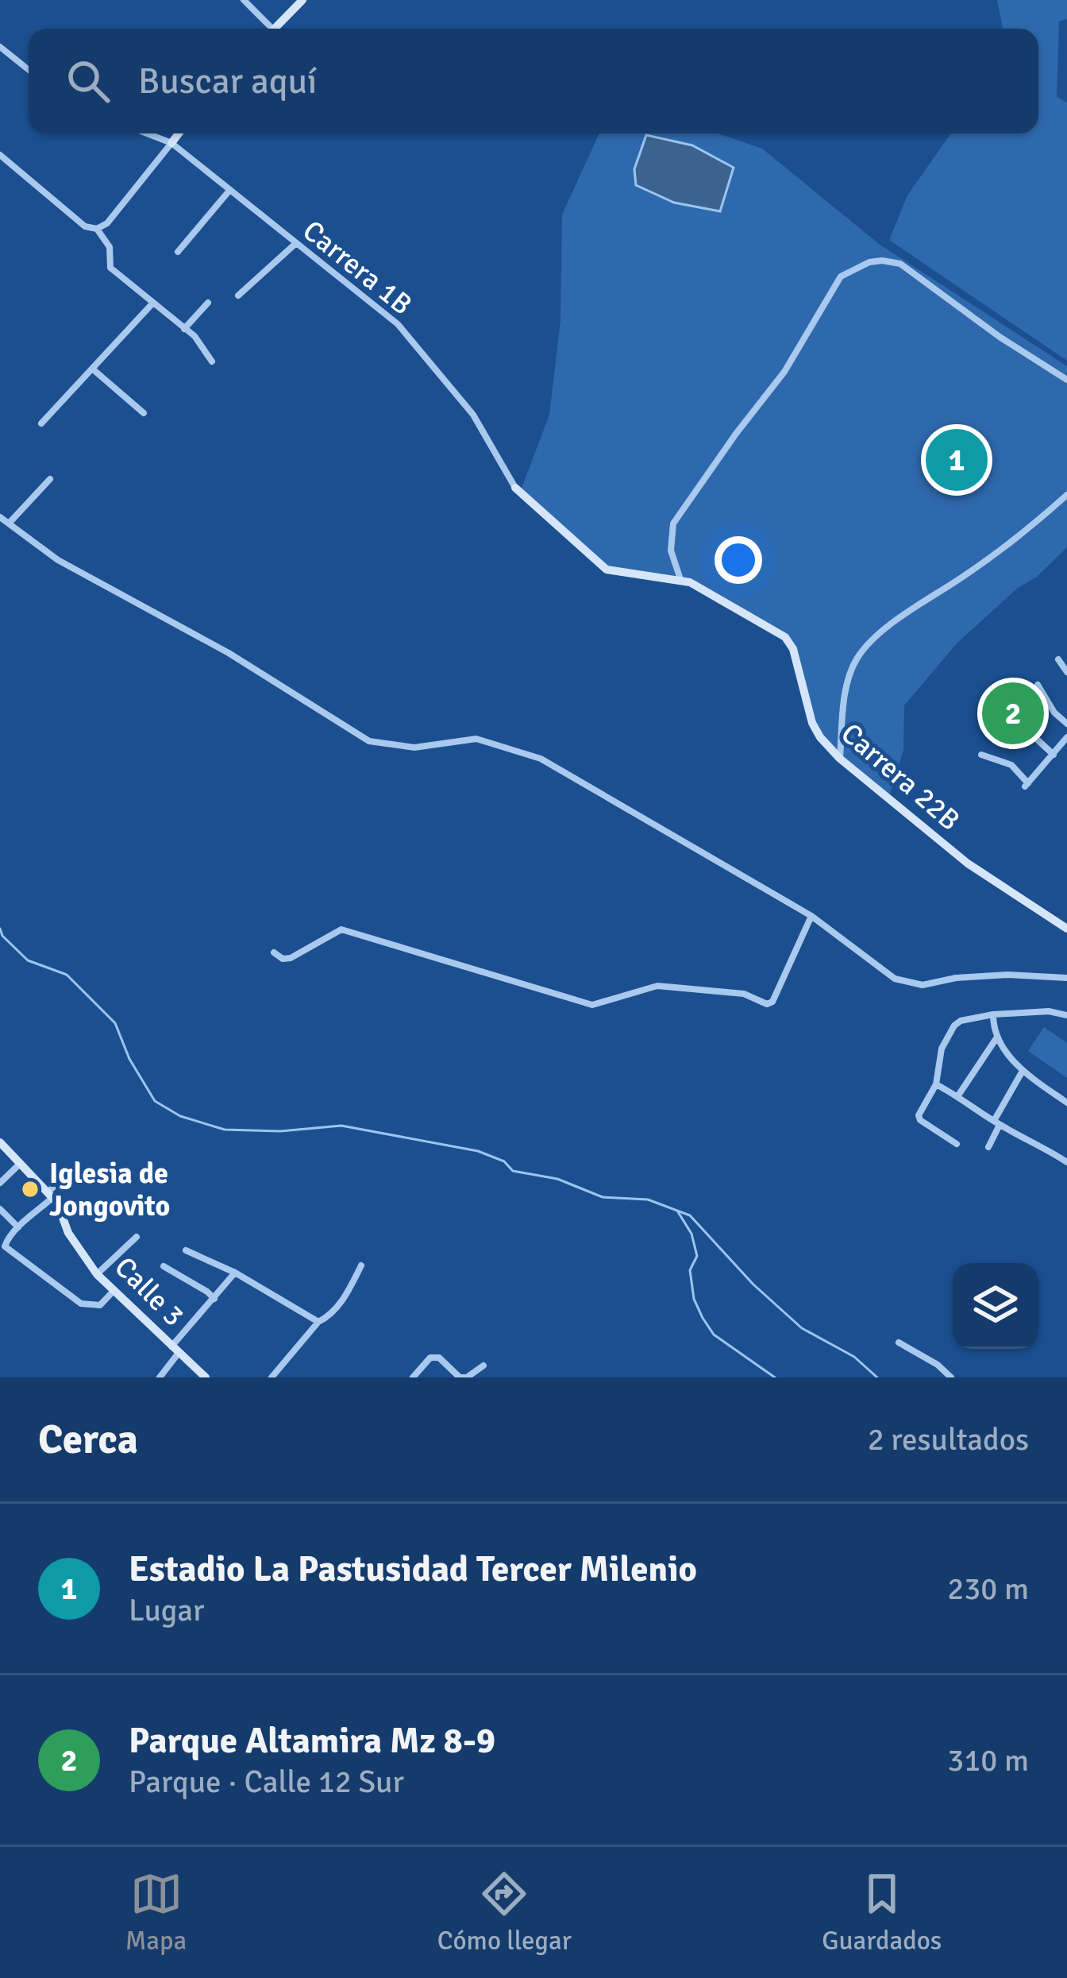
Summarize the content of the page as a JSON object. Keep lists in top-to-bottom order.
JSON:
{
  "streets": {
    "street": ["Carrera 1B", "Carrera 22B", "Calle 3"]
  },
  "crossings": [
    ["Carrera 1B", "Carrera 22B"]
  ],
  "places": ["Iglesia de Jongovito"],
  "page": {
    "search": "Buscar aquí",
    "pins": ["1", "2"],
    "heading": ["Cerca", "2 resultados"],
    "list": [
      {
        "mark": "1",
        "name": "Estadio La Pastusidad Tercer Milenio",
        "note": "Lugar",
        "value": "230 m"
      },
      {
        "mark": "2",
        "name": "Parque Altamira Mz 8-9",
        "note": "Parque · Calle 12 Sur",
        "value": "310 m"
      }
    ],
    "nav": ["Mapa", "Cómo llegar", "Guardados"]
  }
}
